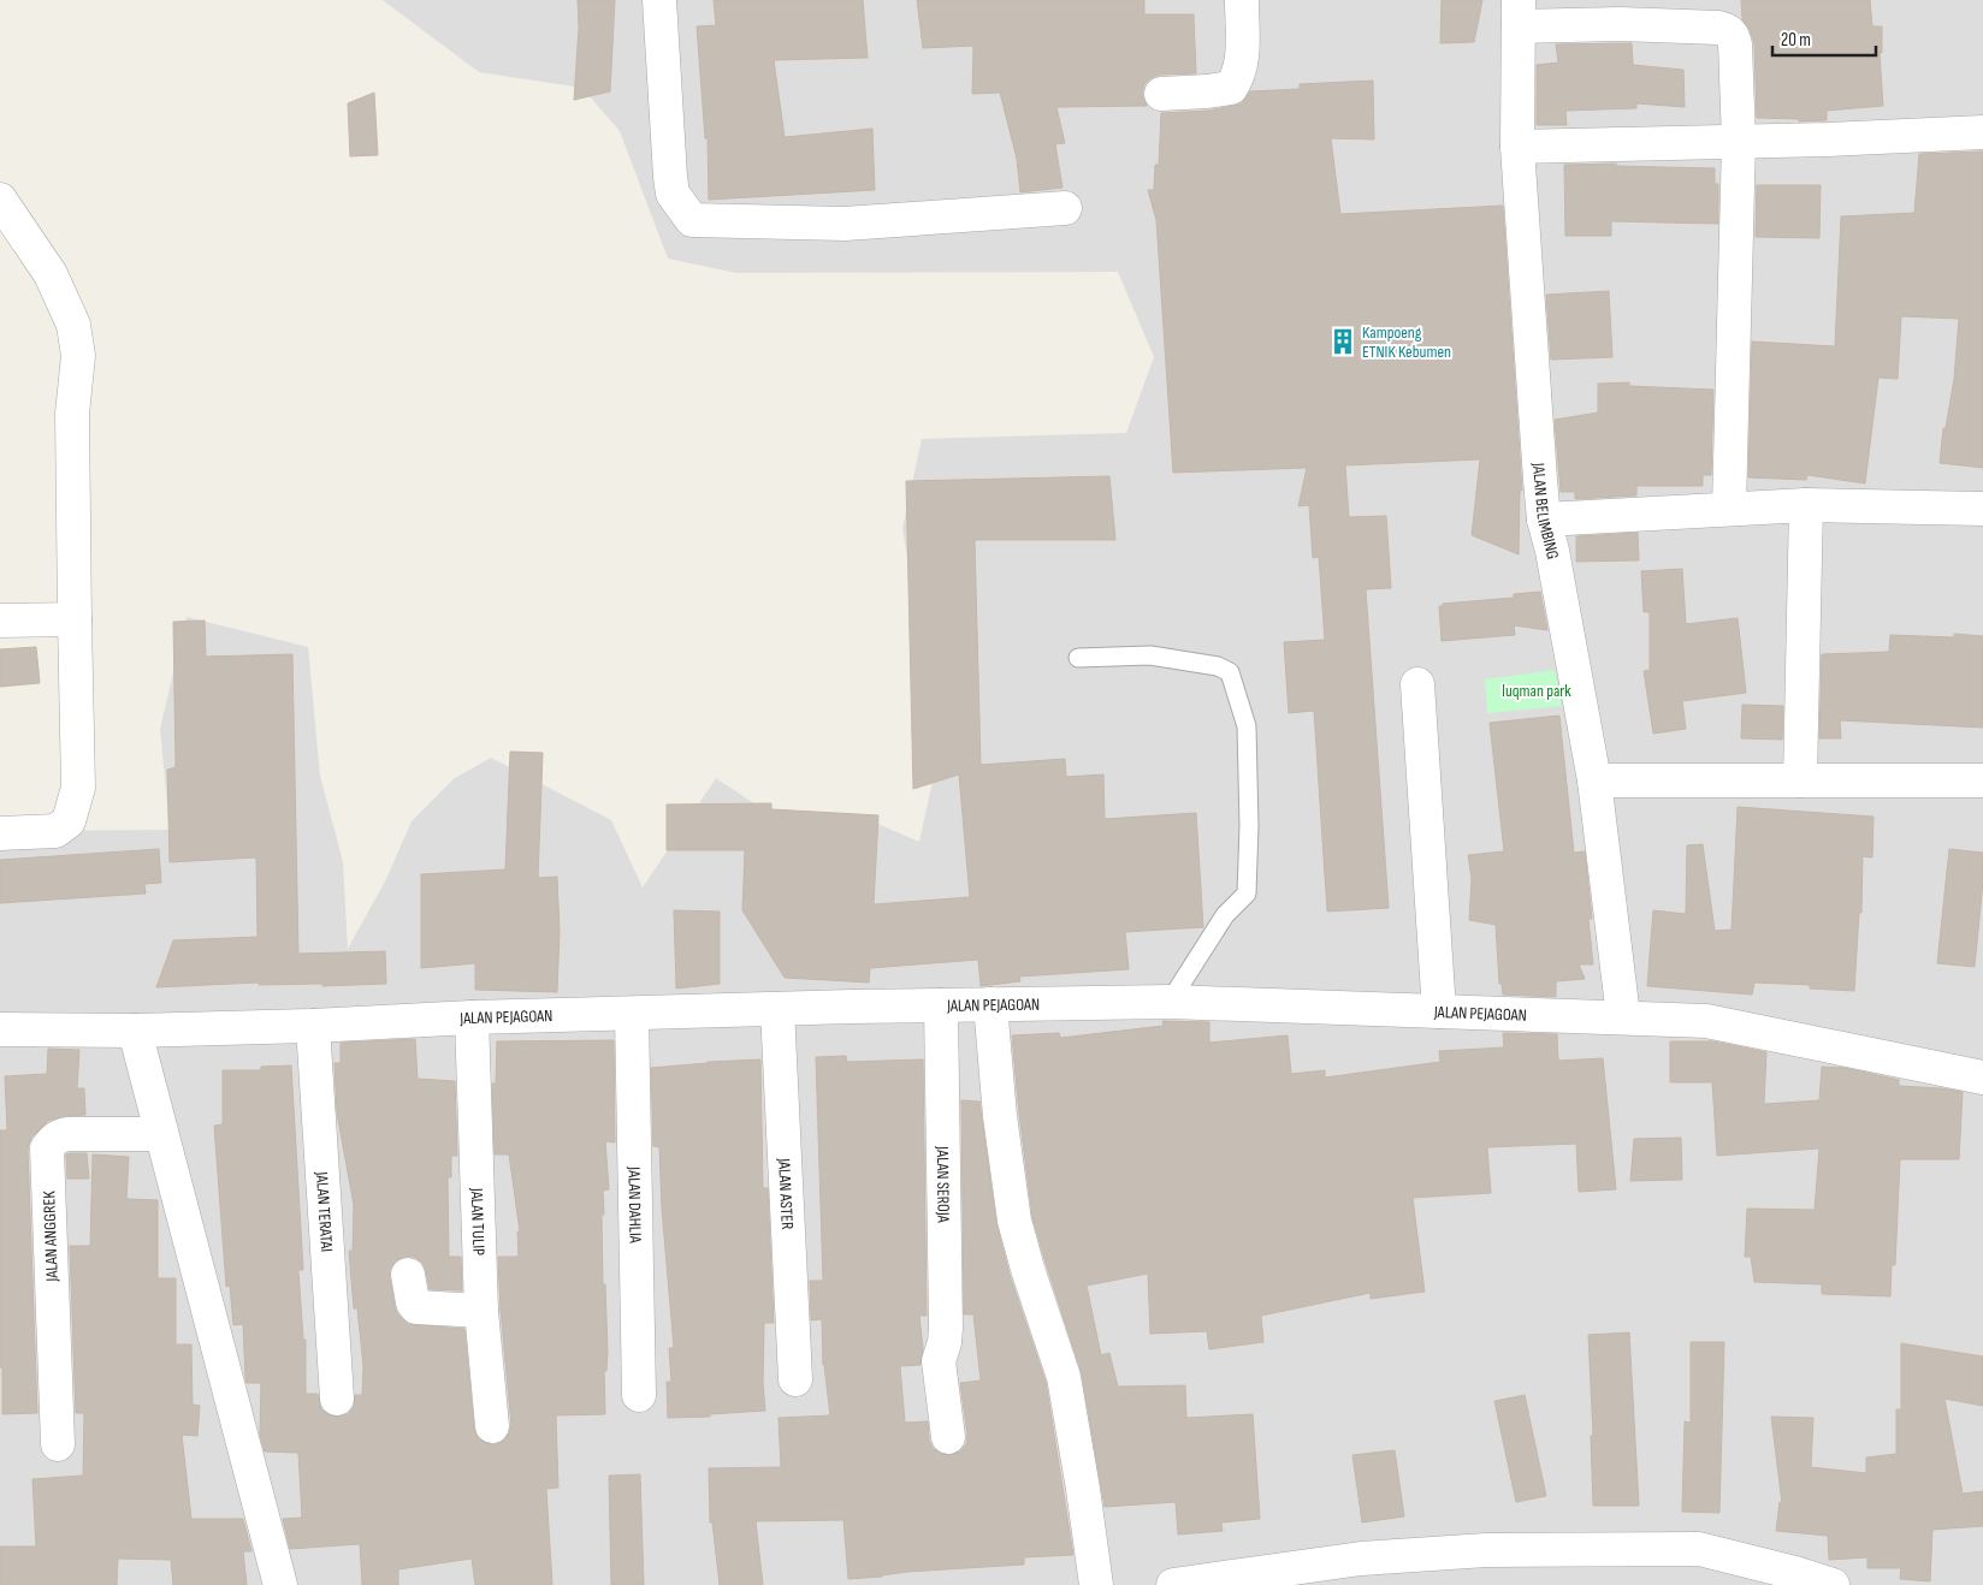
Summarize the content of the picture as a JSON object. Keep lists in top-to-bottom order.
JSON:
{
  "streets": {
    "street": [
      "JALAN BELIMBING",
      "JALAN PEJAGOAN",
      "JALAN SEROJA",
      "JALAN ASTER",
      "JALAN DAHLIA",
      "JALAN TERATAI",
      "JALAN TULIP",
      "JALAN ANGGREK"
    ]
  },
  "crossings": [
    ["JALAN BELIMBING", "JALAN PEJAGOAN"],
    ["JALAN PEJAGOAN", "JALAN SEROJA"],
    ["JALAN PEJAGOAN", "JALAN ASTER"],
    ["JALAN PEJAGOAN", "JALAN DAHLIA"],
    ["JALAN PEJAGOAN", "JALAN TERATAI"],
    ["JALAN PEJAGOAN", "JALAN TULIP"]
  ],
  "parks": ["luqman park"],
  "places": {
    "building": ["Kampoeng ETNIK Kebumen"]
  },
  "scale_bar": "20 m"
}
